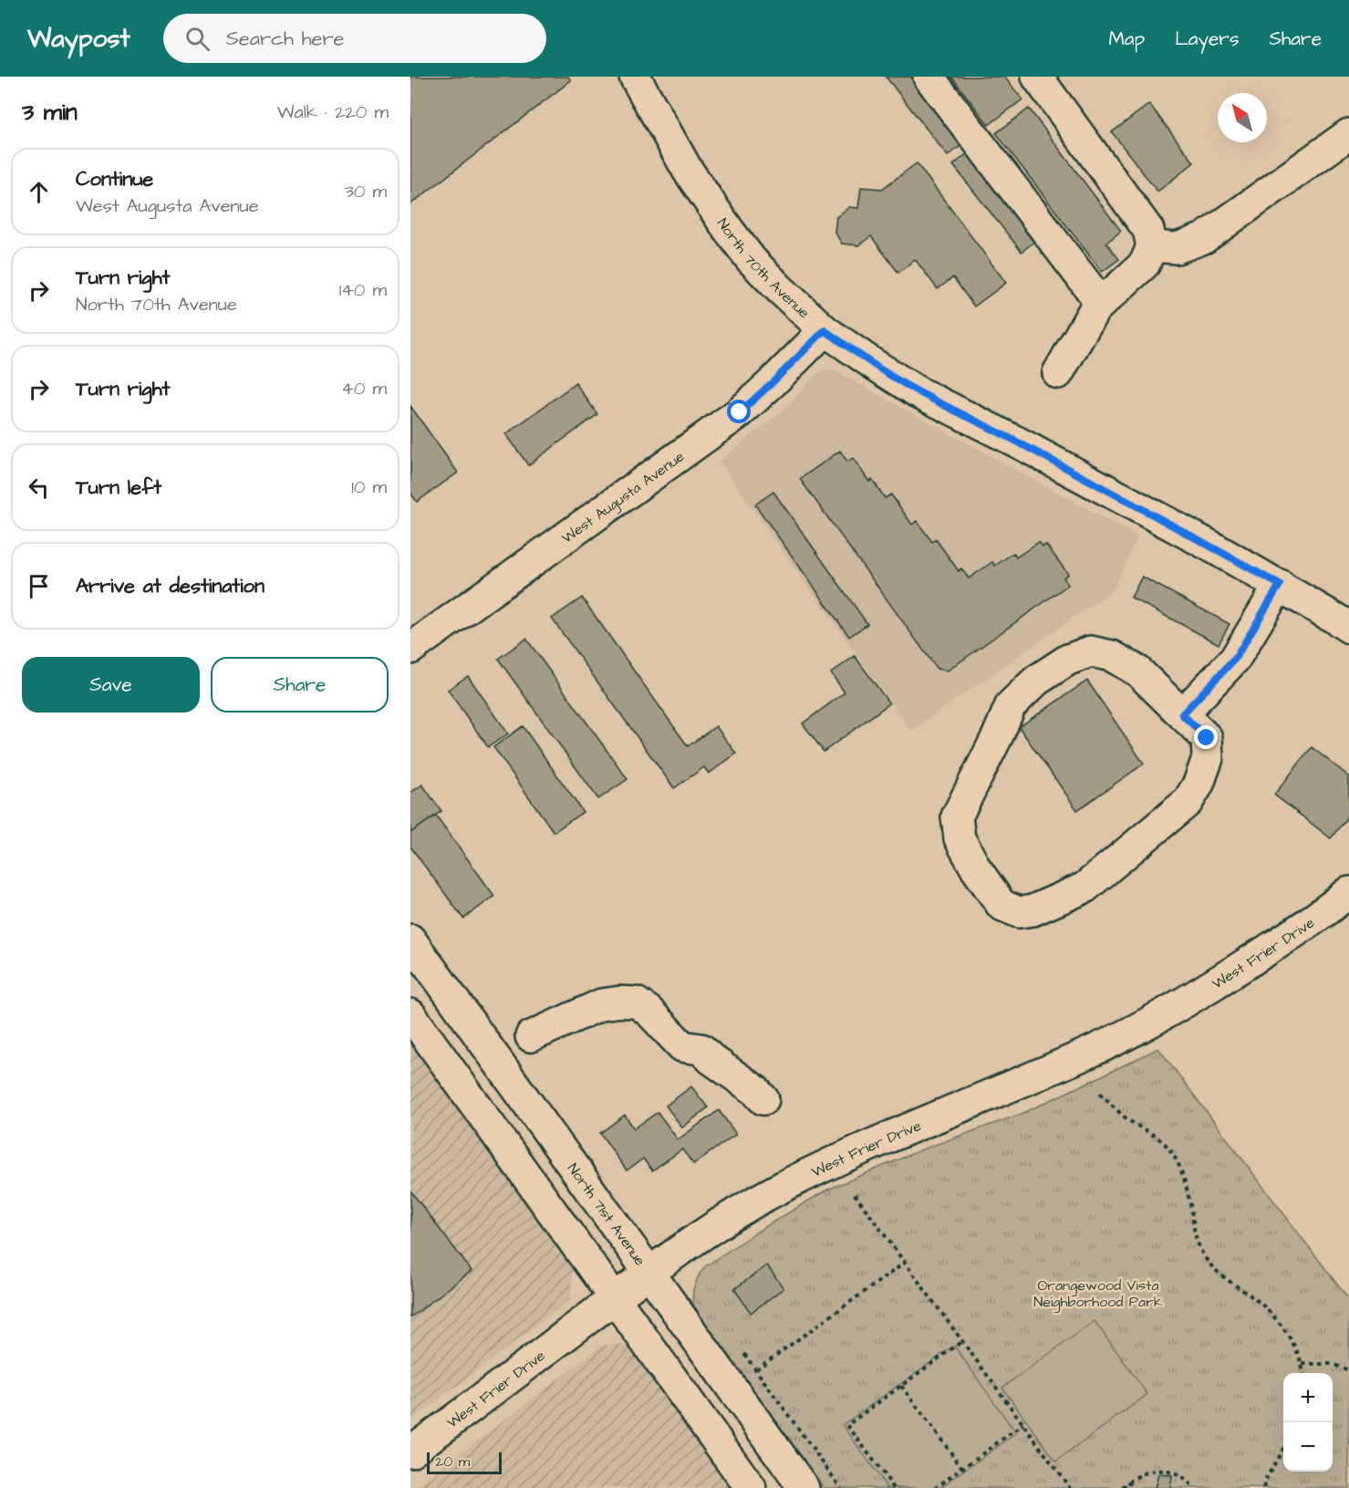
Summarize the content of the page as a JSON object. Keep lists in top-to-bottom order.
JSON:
{
  "streets": {
    "street": [
      "North 70th Avenue",
      "West Augusta Avenue",
      "West Frier Drive",
      "North 71st Avenue"
    ]
  },
  "crossings": [
    ["North 70th Avenue", "West Augusta Avenue"],
    ["West Frier Drive", "North 71st Avenue"]
  ],
  "parks": ["Orangewood Vista Neighborhood Park"],
  "scale_bar": "20 m",
  "north": "top left",
  "page": {
    "header": "Waypost",
    "search": "Search here",
    "nav": ["Map", "Layers", "Share"],
    "heading": ["3 min", "Walk · 220 m"],
    "list": [
      ["Continue", "West Augusta Avenue", "30 m"],
      ["Turn right", "North 70th Avenue", "140 m"],
      ["Turn right", "40 m"],
      ["Turn left", "10 m"],
      "Arrive at destination"
    ],
    "buttons": ["Save", "Share"],
    "map_buttons": ["+", "−"],
    "scale": "20 m"
  }
}
